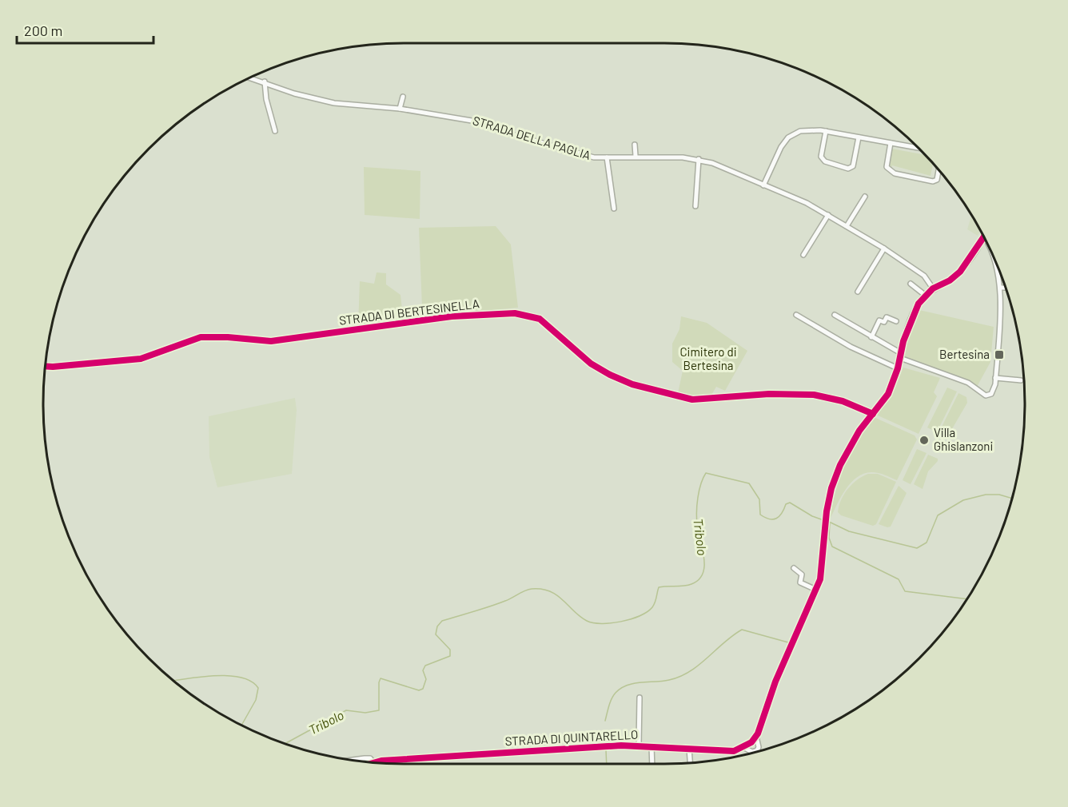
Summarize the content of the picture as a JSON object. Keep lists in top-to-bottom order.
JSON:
{
  "streets": {
    "street": ["STRADA DELLA PAGLIA", "STRADA DI BERTESINELLA", "STRADA DI QUINTARELLO"]
  },
  "water": ["Tribolo"],
  "parks": ["Cimitero di Bertesina"],
  "places": {
    "transit": ["Bertesina"],
    "other": ["Villa Ghislanzoni"]
  },
  "scale_bar": "200 m"
}
